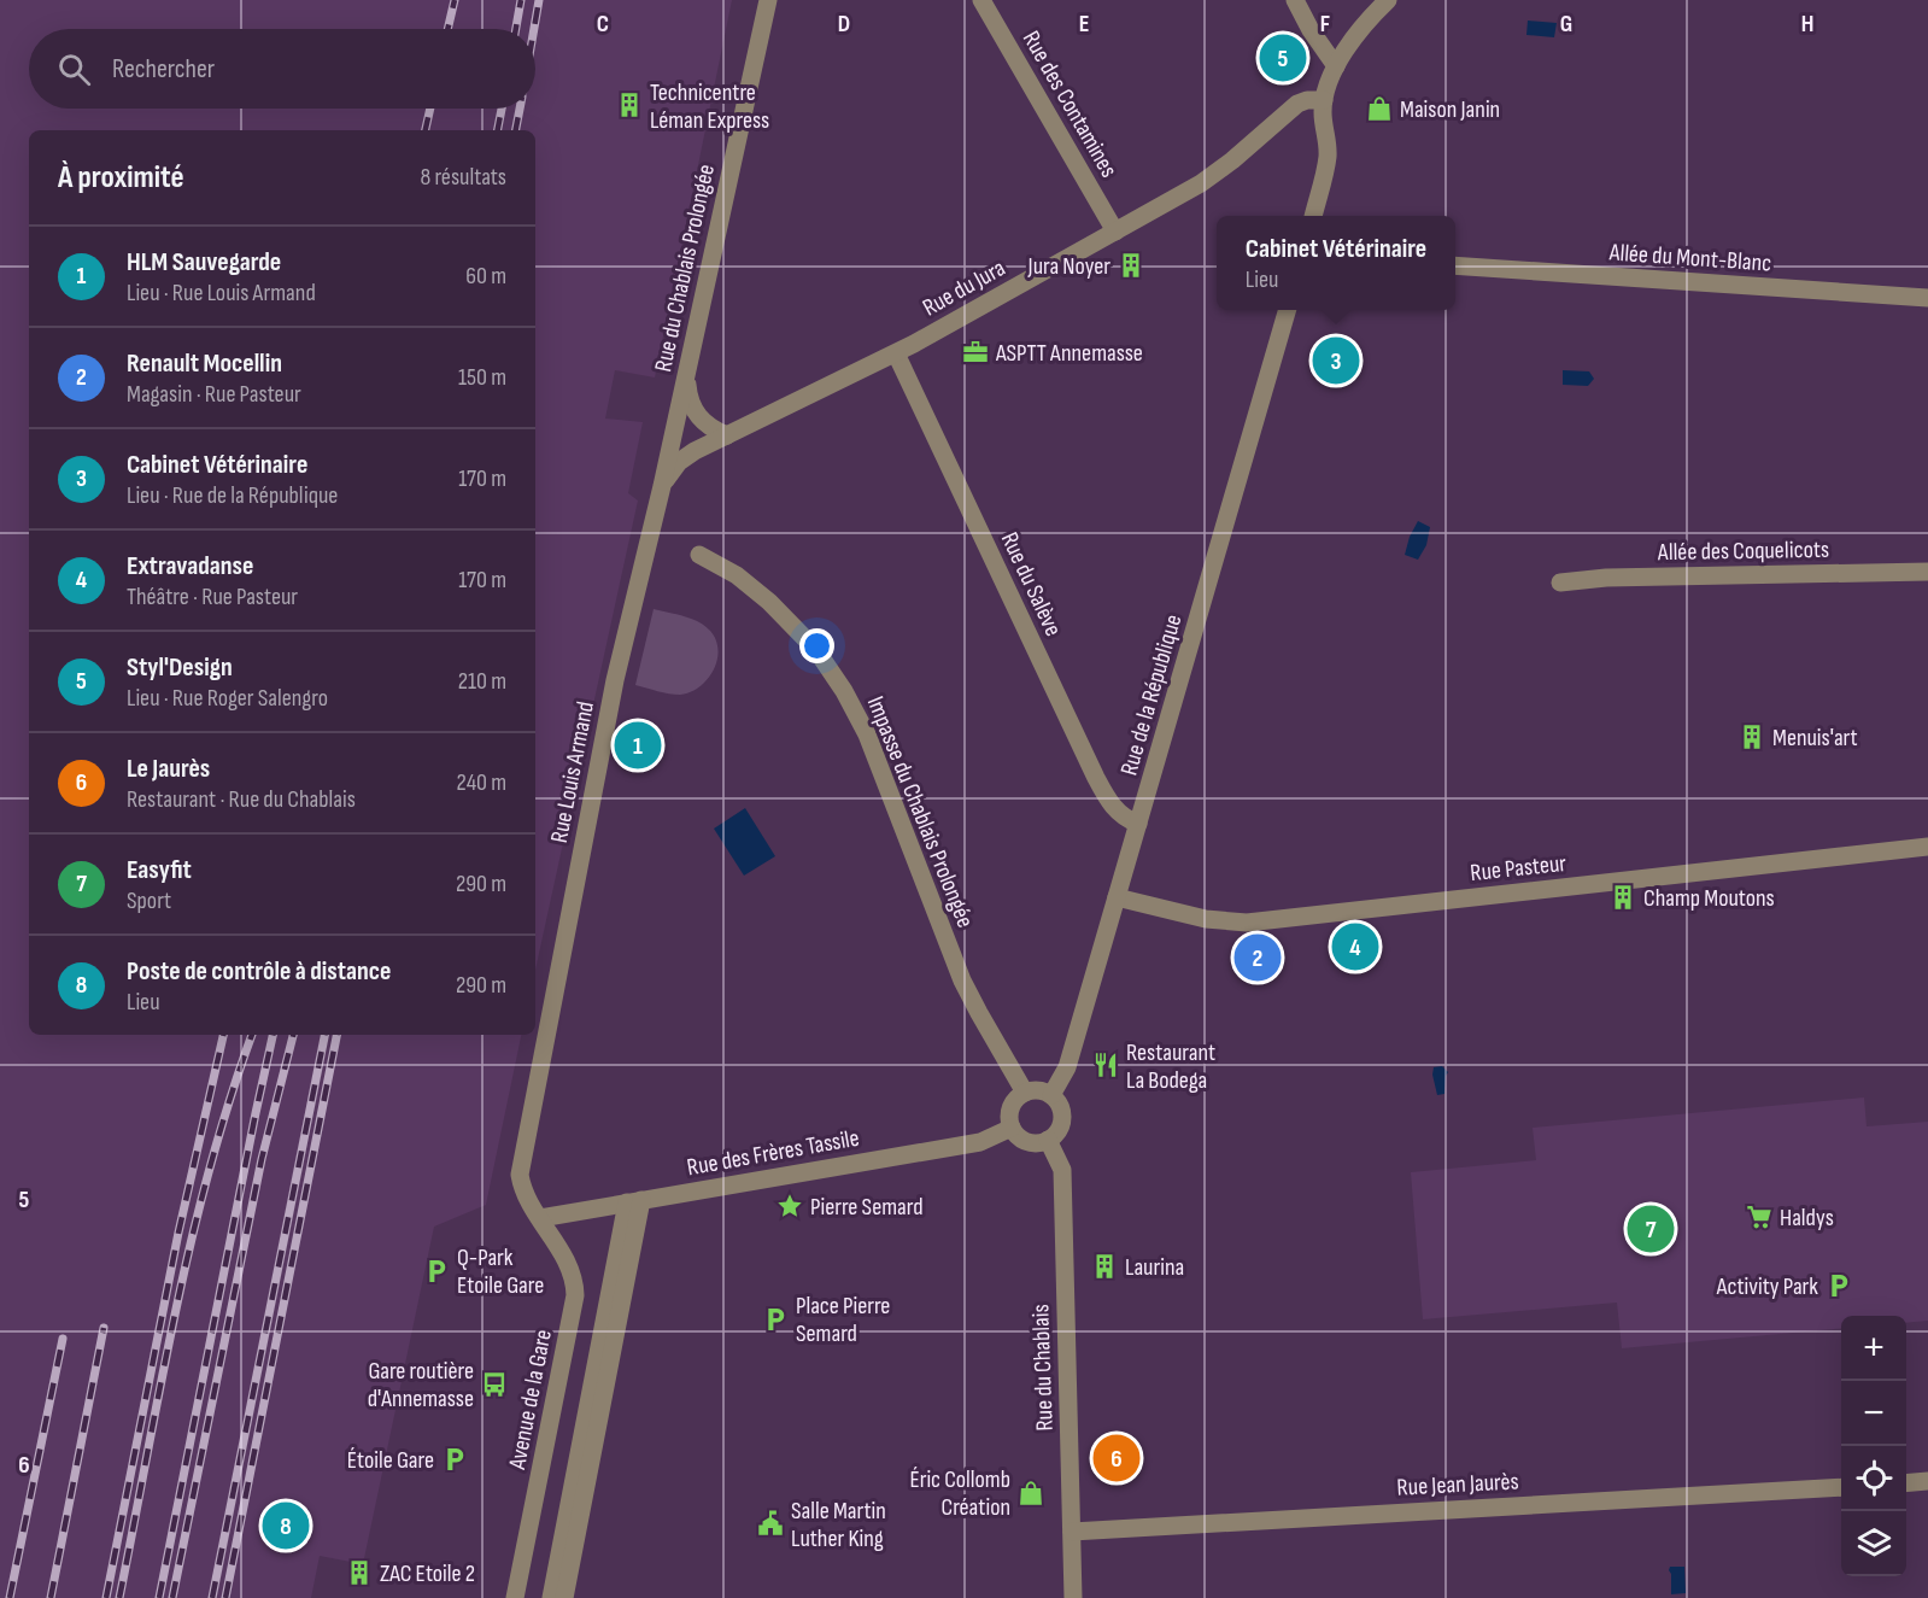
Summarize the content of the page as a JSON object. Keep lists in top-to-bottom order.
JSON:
{
  "streets": {
    "street": [
      "Rue des Contamines",
      "Allée du Mont-Blanc",
      "Rue du Chablais Prolongée",
      "Rue du Jura",
      "Allée des Coquelicots",
      "Rue du Salève",
      "Rue de la République",
      "Rue Louis Armand",
      "Impasse du Chablais Prolongée",
      "Rue Pasteur",
      "Rue des Frères Tassile",
      "Rue du Chablais",
      "Avenue de la Gare",
      "Rue Jean Jaurès"
    ]
  },
  "crossings": [
    ["Rue des Contamines", "Rue du Jura"],
    ["Rue du Chablais Prolongée", "Rue du Jura"],
    ["Rue du Chablais Prolongée", "Rue Louis Armand"],
    ["Rue du Jura", "Rue du Salève"],
    ["Rue du Jura", "Rue Louis Armand"],
    ["Rue du Salève", "Rue de la République"],
    ["Rue de la République", "Impasse du Chablais Prolongée"],
    ["Rue de la République", "Rue Pasteur"],
    ["Rue de la République", "Rue des Frères Tassile"],
    ["Rue de la République", "Rue du Chablais"],
    ["Rue Louis Armand", "Rue des Frères Tassile"],
    ["Rue Louis Armand", "Avenue de la Gare"],
    ["Impasse du Chablais Prolongée", "Rue des Frères Tassile"],
    ["Impasse du Chablais Prolongée", "Rue du Chablais"],
    ["Rue des Frères Tassile", "Rue du Chablais"],
    ["Rue des Frères Tassile", "Avenue de la Gare"],
    ["Rue du Chablais", "Rue Jean Jaurès"]
  ],
  "places": {
    "building": [
      "Technicentre Léman Express",
      "Jura Noyer",
      "Menuis'art",
      "Champ Moutons",
      "Laurina",
      "ZAC Etoile 2"
    ],
    "shop": ["Maison Janin", "Éric Collomb Création"],
    "office": ["ASPTT Annemasse"],
    "restaurant": ["Restaurant La Bodega"],
    "place": ["Pierre Semard"],
    "supermarket": ["Haldys"],
    "parking": [
      "Q-Park Etoile Gare",
      "Activity Park",
      "Place Pierre Semard",
      "Étoile Gare"
    ],
    "bus stop": ["Gare routière d'Annemasse"],
    "public building": ["Salle Martin Luther King"]
  },
  "page": {
    "search": "Rechercher",
    "pins": [
      "5",
      "3",
      "1",
      "4",
      "2",
      "7",
      "6",
      "8"
    ],
    "heading": ["À proximité", "8 résultats"],
    "popup": ["Cabinet Vétérinaire", "Lieu"],
    "list": [
      {
        "mark": "1",
        "name": "HLM Sauvegarde",
        "note": "Lieu · Rue Louis Armand",
        "value": "60 m"
      },
      {
        "mark": "2",
        "name": "Renault Mocellin",
        "note": "Magasin · Rue Pasteur",
        "value": "150 m"
      },
      {
        "mark": "3",
        "name": "Cabinet Vétérinaire",
        "note": "Lieu · Rue de la République",
        "value": "170 m"
      },
      {
        "mark": "4",
        "name": "Extravadanse",
        "note": "Théâtre · Rue Pasteur",
        "value": "170 m"
      },
      {
        "mark": "5",
        "name": "Styl'Design",
        "note": "Lieu · Rue Roger Salengro",
        "value": "210 m"
      },
      {
        "mark": "6",
        "name": "Le Jaurès",
        "note": "Restaurant · Rue du Chablais",
        "value": "240 m"
      },
      {
        "mark": "7",
        "name": "Easyfit",
        "note": "Sport",
        "value": "290 m"
      },
      {
        "mark": "8",
        "name": "Poste de contrôle à distance",
        "note": "Lieu",
        "value": "290 m"
      }
    ],
    "map_buttons": ["+", "−"]
  },
  "grid": {
    "columns": [
      "C",
      "D",
      "E",
      "F",
      "G",
      "H"
    ],
    "rows": ["5", "6"]
  }
}
